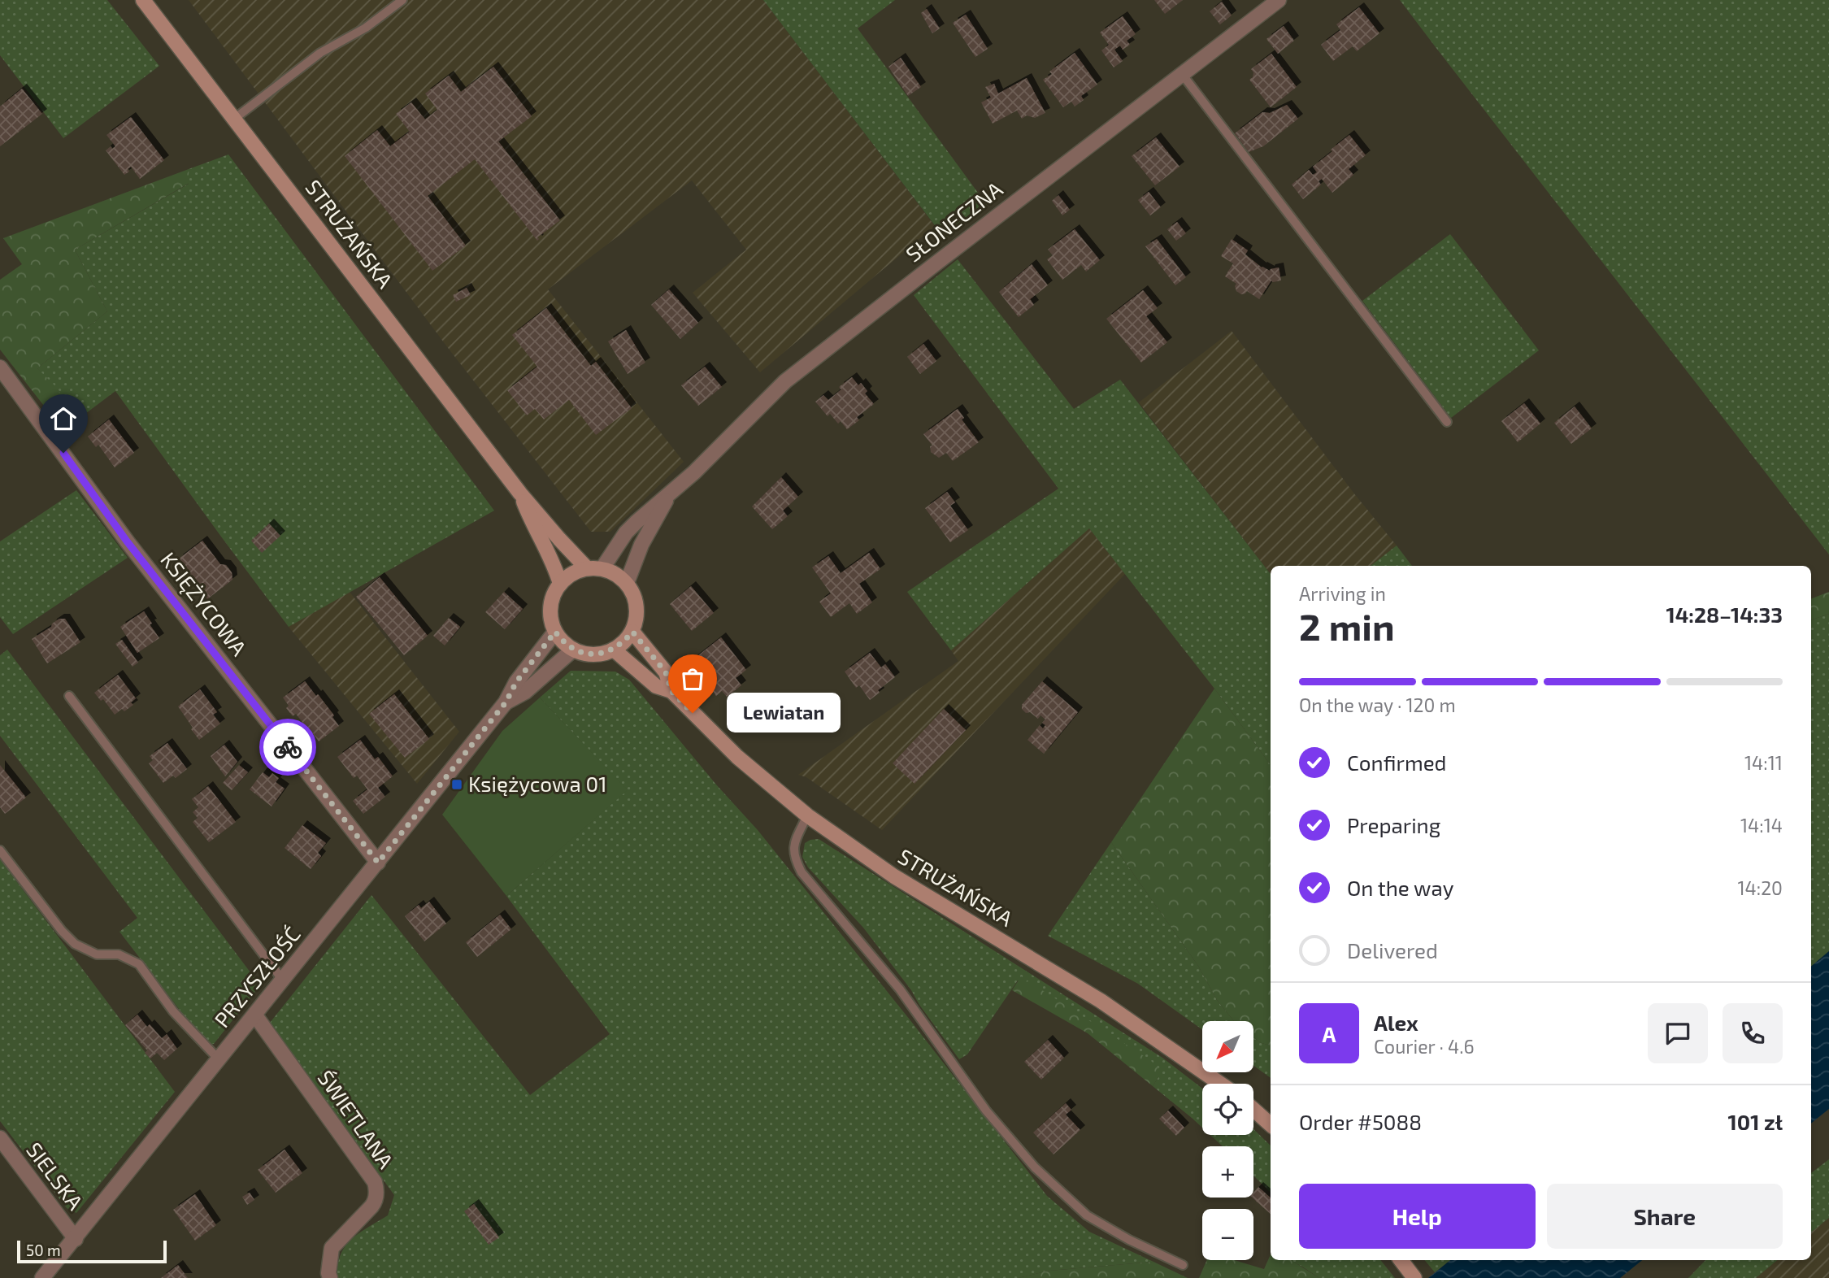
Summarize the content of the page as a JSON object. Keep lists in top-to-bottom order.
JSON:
{
  "streets": {
    "main road": ["STRUŻAŃSKA"],
    "street": [
      "SŁONECZNA",
      "KSIĘŻYCOWA",
      "PRZYSZŁOŚĆ",
      "ŚWIETLANA",
      "SIELSKA"
    ]
  },
  "crossings": [
    ["SŁONECZNA", "STRUŻAŃSKA"],
    ["SŁONECZNA", "PRZYSZŁOŚĆ"],
    ["STRUŻAŃSKA", "PRZYSZŁOŚĆ"],
    ["KSIĘŻYCOWA", "PRZYSZŁOŚĆ"],
    ["PRZYSZŁOŚĆ", "ŚWIETLANA"],
    ["PRZYSZŁOŚĆ", "SIELSKA"]
  ],
  "places": {
    "other": ["Lewiatan"],
    "transit": ["Księżycowa 01"]
  },
  "scale_bar": "50 m",
  "north": "bottom left",
  "page": {
    "heading": ["2 min", "Arriving in", "14:28–14:33"],
    "panel": [
      "Alex",
      "Courier · 4.6",
      "Order #5088",
      "101 zł"
    ],
    "bar": "On the way · 120 m",
    "bubble": "Lewiatan",
    "list": [
      ["Confirmed", "14:11"],
      ["Preparing", "14:14"],
      ["On the way", "14:20"],
      "Delivered"
    ],
    "round": "A",
    "map_buttons": ["+", "−"],
    "buttons": ["Help", "Share"],
    "scale": "50 m"
  }
}
